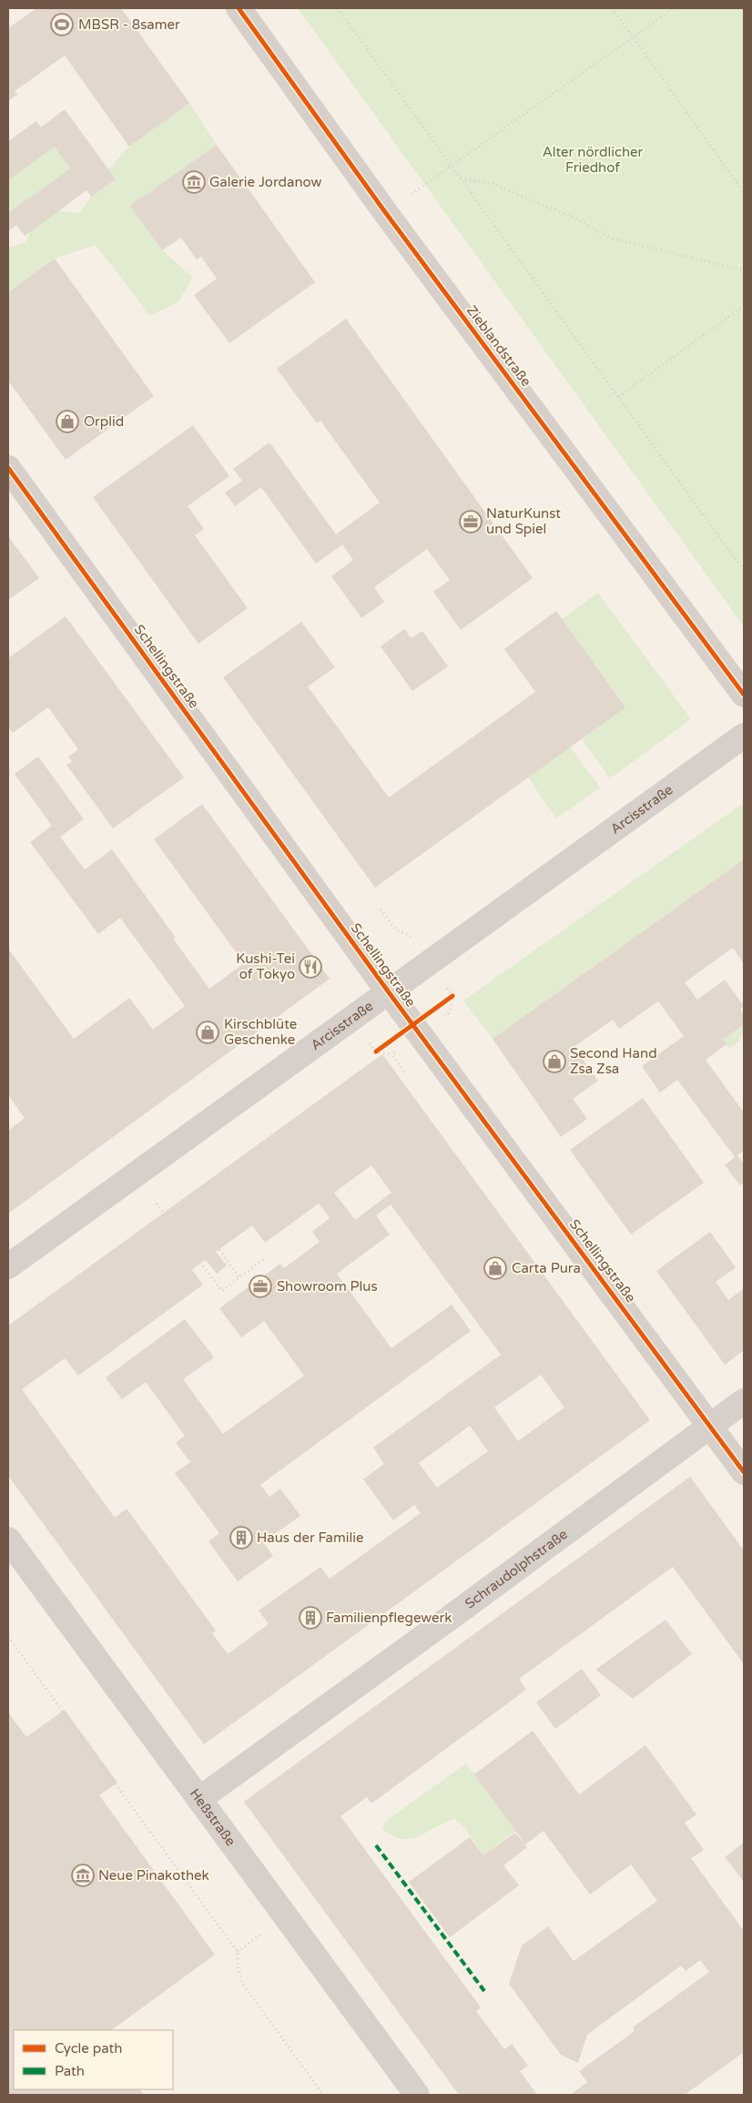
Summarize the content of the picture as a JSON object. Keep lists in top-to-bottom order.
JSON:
{
  "streets": {
    "street": [
      "Zieblandstraße",
      "Schellingstraße",
      "Arcisstraße",
      "Schraudolphstraße",
      "Heßstraße"
    ]
  },
  "crossings": [
    ["Schellingstraße", "Arcisstraße"],
    ["Schellingstraße", "Schraudolphstraße"],
    ["Schraudolphstraße", "Heßstraße"]
  ],
  "parks": ["Alter nördlicher Friedhof"],
  "places": {
    "sports": ["MBSR - 8samer"],
    "museum": ["Galerie Jordanow", "Neue Pinakothek"],
    "shop": [
      "Orplid",
      "Kirschblüte Geschenke",
      "Second Hand Zsa Zsa",
      "Carta Pura"
    ],
    "office": ["NaturKunst und Spiel", "Showroom Plus"],
    "restaurant": ["Kushi-Tei of Tokyo"],
    "building": ["Haus der Familie", "Familienpflegewerk"]
  },
  "legend": ["Cycle path", "Path"]
}
